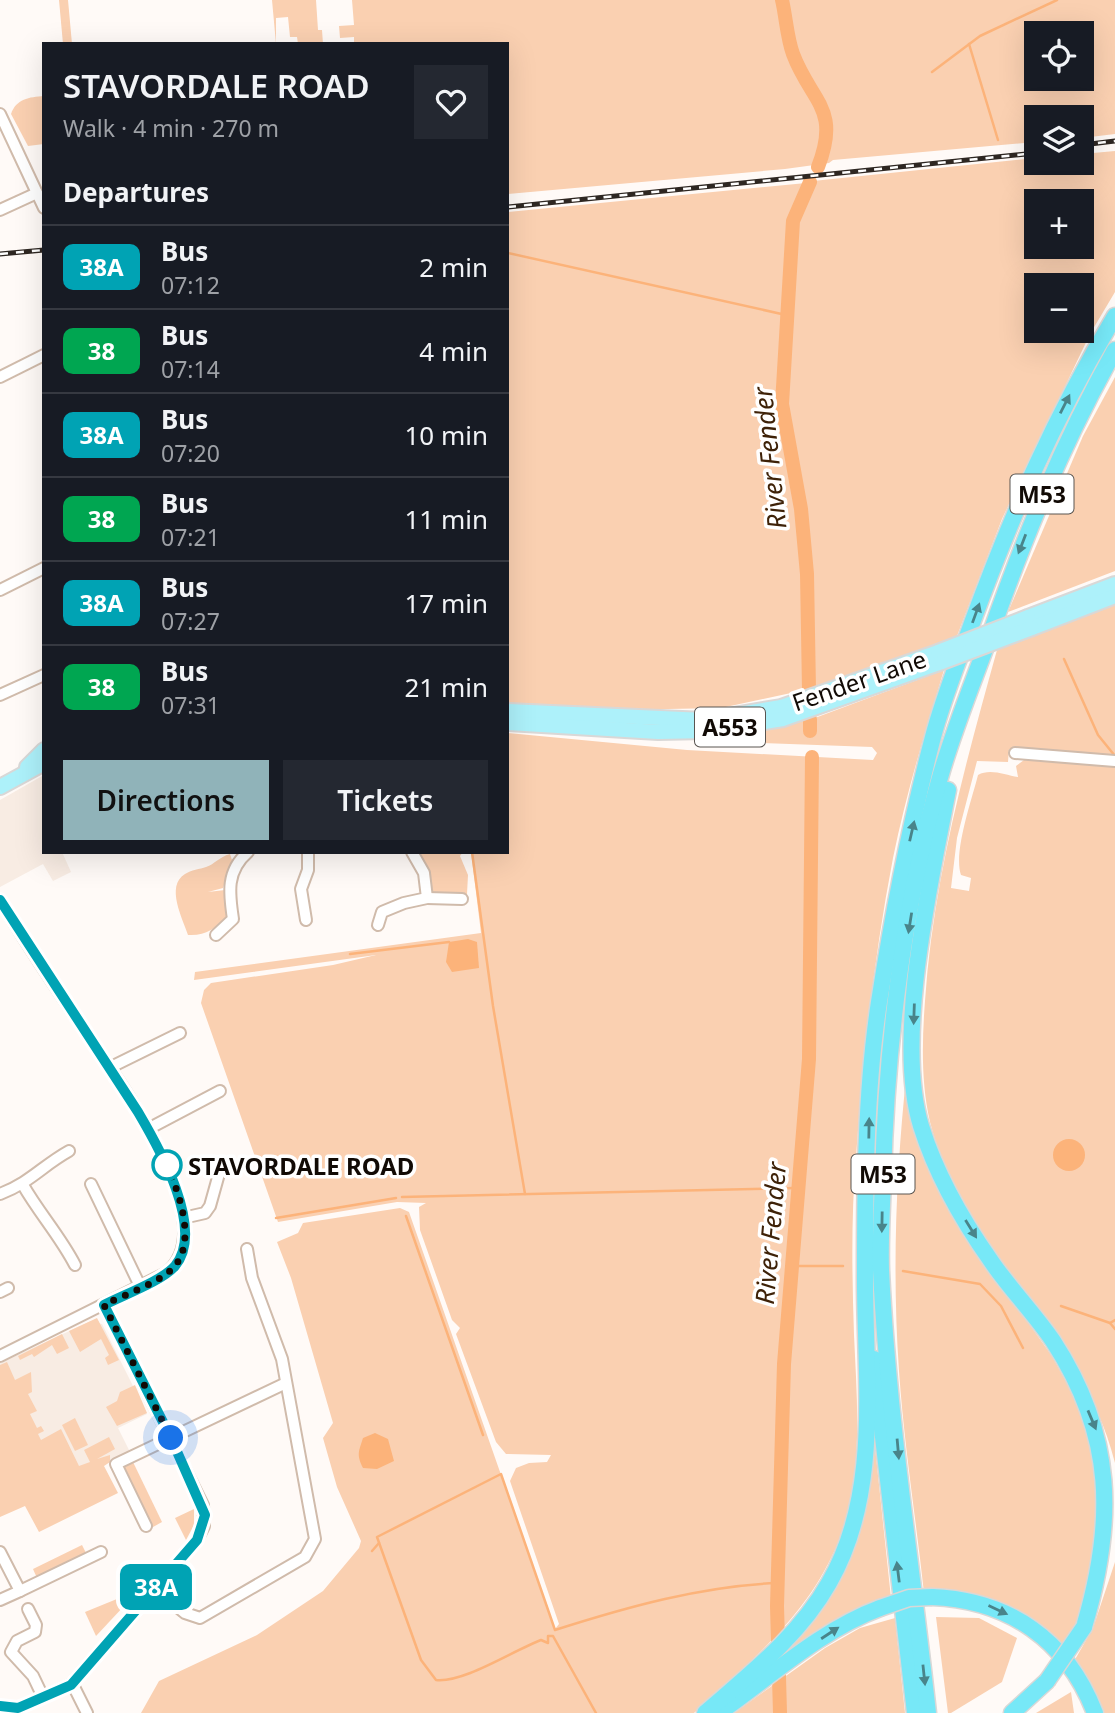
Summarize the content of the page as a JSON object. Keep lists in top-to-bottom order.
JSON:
{
  "streets": {
    "highway": ["M53"],
    "main road": ["Fender Lane", "A553"]
  },
  "water": ["River Fender"],
  "places": ["STAVORDALE ROAD"],
  "lines": ["bus line 38A"],
  "page": {
    "on_map": "38A",
    "map_buttons": ["+", "−"],
    "heading": [
      ["STAVORDALE ROAD", "Walk · 4 min · 270 m"],
      "Departures"
    ],
    "list": [
      {
        "mark": "38A",
        "name": "Bus",
        "note": "07:12",
        "value": "2 min"
      },
      {
        "mark": "38",
        "name": "Bus",
        "note": "07:14",
        "value": "4 min"
      },
      {
        "mark": "38A",
        "name": "Bus",
        "note": "07:20",
        "value": "10 min"
      },
      {
        "mark": "38",
        "name": "Bus",
        "note": "07:21",
        "value": "11 min"
      },
      {
        "mark": "38A",
        "name": "Bus",
        "note": "07:27",
        "value": "17 min"
      },
      {
        "mark": "38",
        "name": "Bus",
        "note": "07:31",
        "value": "21 min"
      }
    ],
    "buttons": ["Directions", "Tickets"]
  }
}
